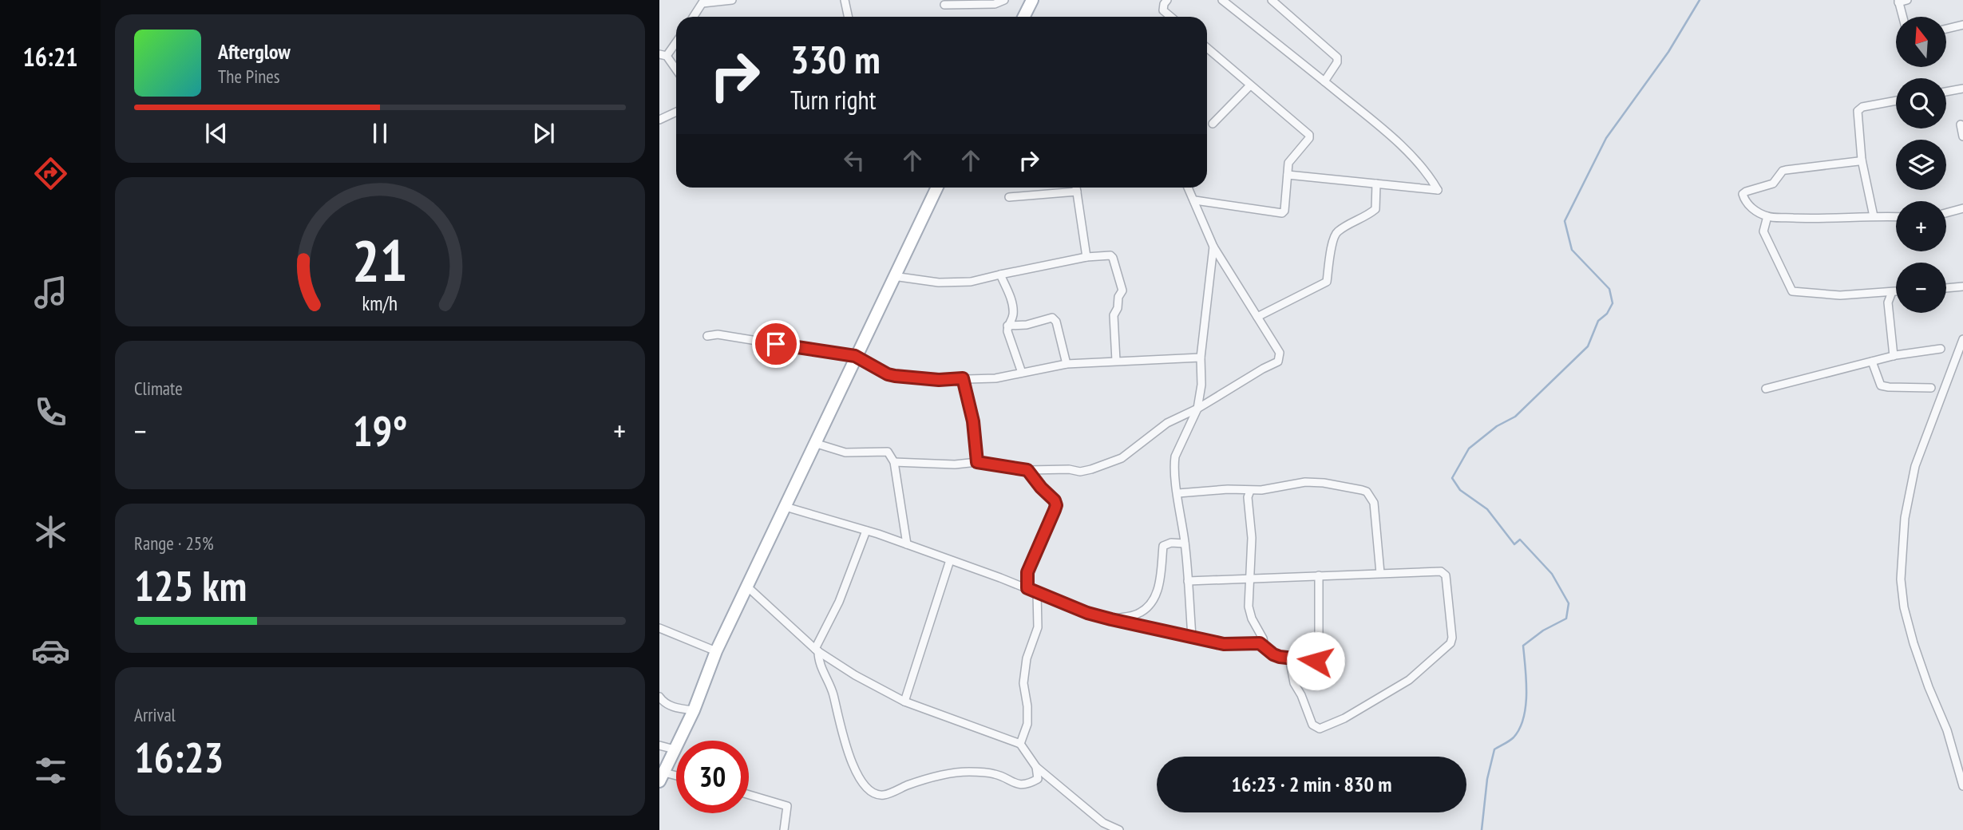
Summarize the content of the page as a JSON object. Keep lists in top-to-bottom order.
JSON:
{
  "north": "top",
  "page": {
    "tabs": "16:21",
    "map_buttons": ["+", "−"],
    "turn": ["330 m", "Turn right"],
    "song": ["Afterglow", "The Pines"],
    "tile": [
      "Climate",
      ["Range · 25%", "125 km"],
      ["Arrival", "16:23"]
    ],
    "heat": ["−", "19°", "+"],
    "limit": "30",
    "trip": "16:23 · 2 min · 830 m",
    "gauge": ["21", "km/h"]
  }
}
